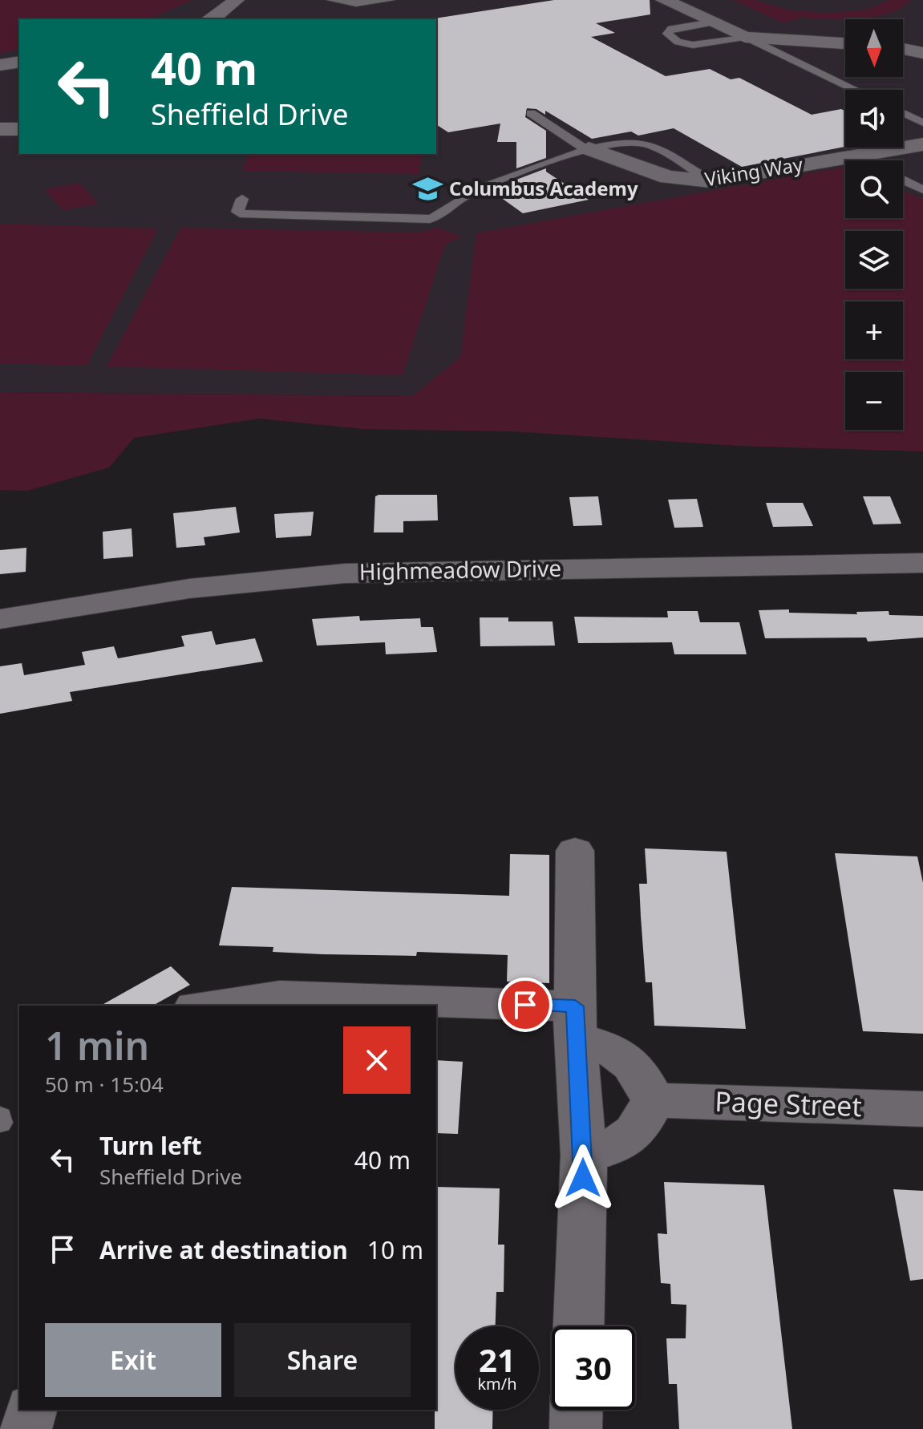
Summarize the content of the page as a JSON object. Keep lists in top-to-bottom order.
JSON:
{
  "streets": {
    "street": ["Viking Way", "Highmeadow Drive", "Page Street"]
  },
  "places": {
    "school or university": ["Columbus Academy"]
  },
  "north": "bottom",
  "page": {
    "map_buttons": ["+", "−"],
    "turn": ["40 m", "Sheffield Drive"],
    "heading": ["1 min", "50 m · 15:04"],
    "list": [
      {
        "name": "Turn left",
        "note": "Sheffield Drive",
        "value": "40 m"
      },
      {
        "name": "Arrive at destination",
        "value": "10 m"
      }
    ],
    "buttons": ["Exit", "Share"],
    "speed": "21 km/h",
    "limit": "30"
  }
}
